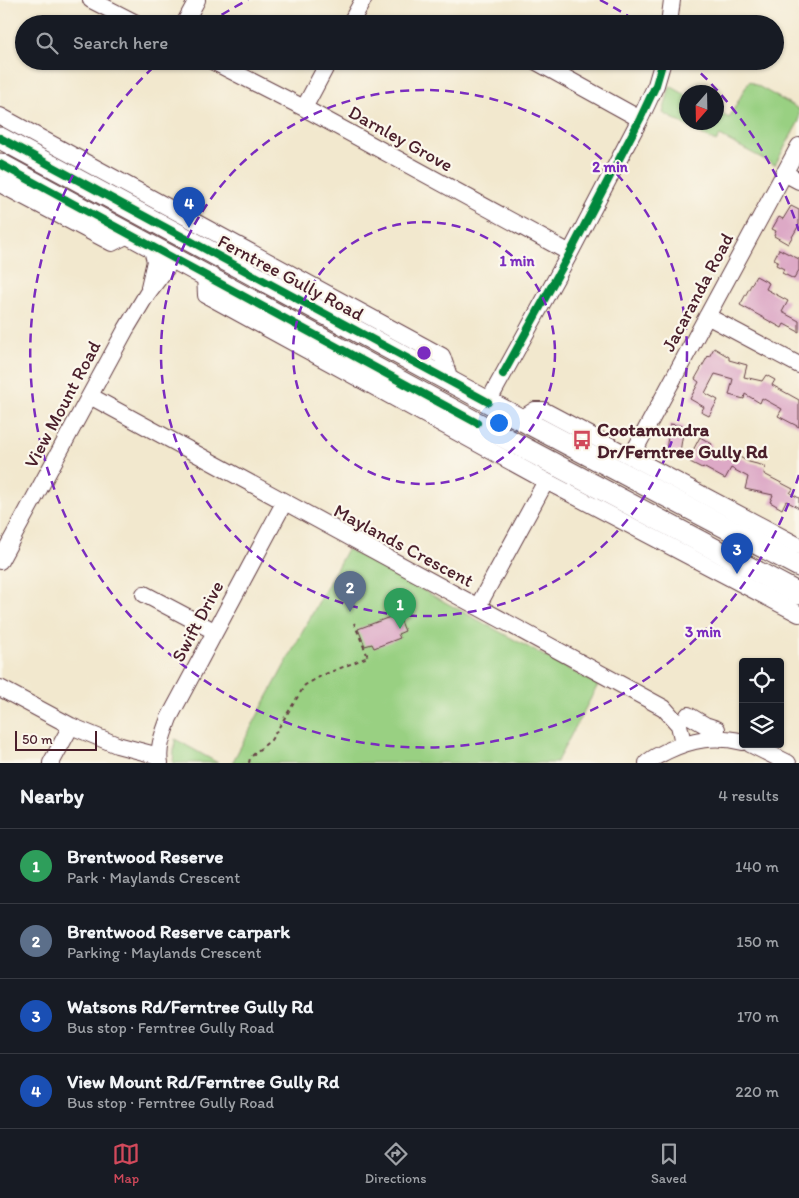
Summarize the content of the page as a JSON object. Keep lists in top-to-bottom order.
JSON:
{
  "streets": {
    "main road": ["Ferntree Gully Road"],
    "street": [
      "Darnley Grove",
      "Jacaranda Road",
      "View Mount Road",
      "Maylands Crescent",
      "Swift Drive"
    ]
  },
  "crossings": [
    ["Ferntree Gully Road", "View Mount Road"],
    ["View Mount Road", "Maylands Crescent"],
    ["Maylands Crescent", "Swift Drive"]
  ],
  "places": {
    "bus stop": ["Cootamundra Dr/Ferntree Gully Rd"]
  },
  "scale_bar": "50 m",
  "north": "bottom",
  "page": {
    "search": "Search here",
    "pins": [
      "4",
      "3",
      "2",
      "1"
    ],
    "scale": "50 m",
    "heading": ["Nearby", "4 results"],
    "list": [
      {
        "mark": "1",
        "name": "Brentwood Reserve",
        "note": "Park · Maylands Crescent",
        "value": "140 m"
      },
      {
        "mark": "2",
        "name": "Brentwood Reserve carpark",
        "note": "Parking · Maylands Crescent",
        "value": "150 m"
      },
      {
        "mark": "3",
        "name": "Watsons Rd/Ferntree Gully Rd",
        "note": "Bus stop · Ferntree Gully Road",
        "value": "170 m"
      },
      {
        "mark": "4",
        "name": "View Mount Rd/Ferntree Gully Rd",
        "note": "Bus stop · Ferntree Gully Road",
        "value": "220 m"
      }
    ],
    "nav": ["Map", "Directions", "Saved"]
  },
  "rings": ["2 min", "1 min", "3 min"]
}
